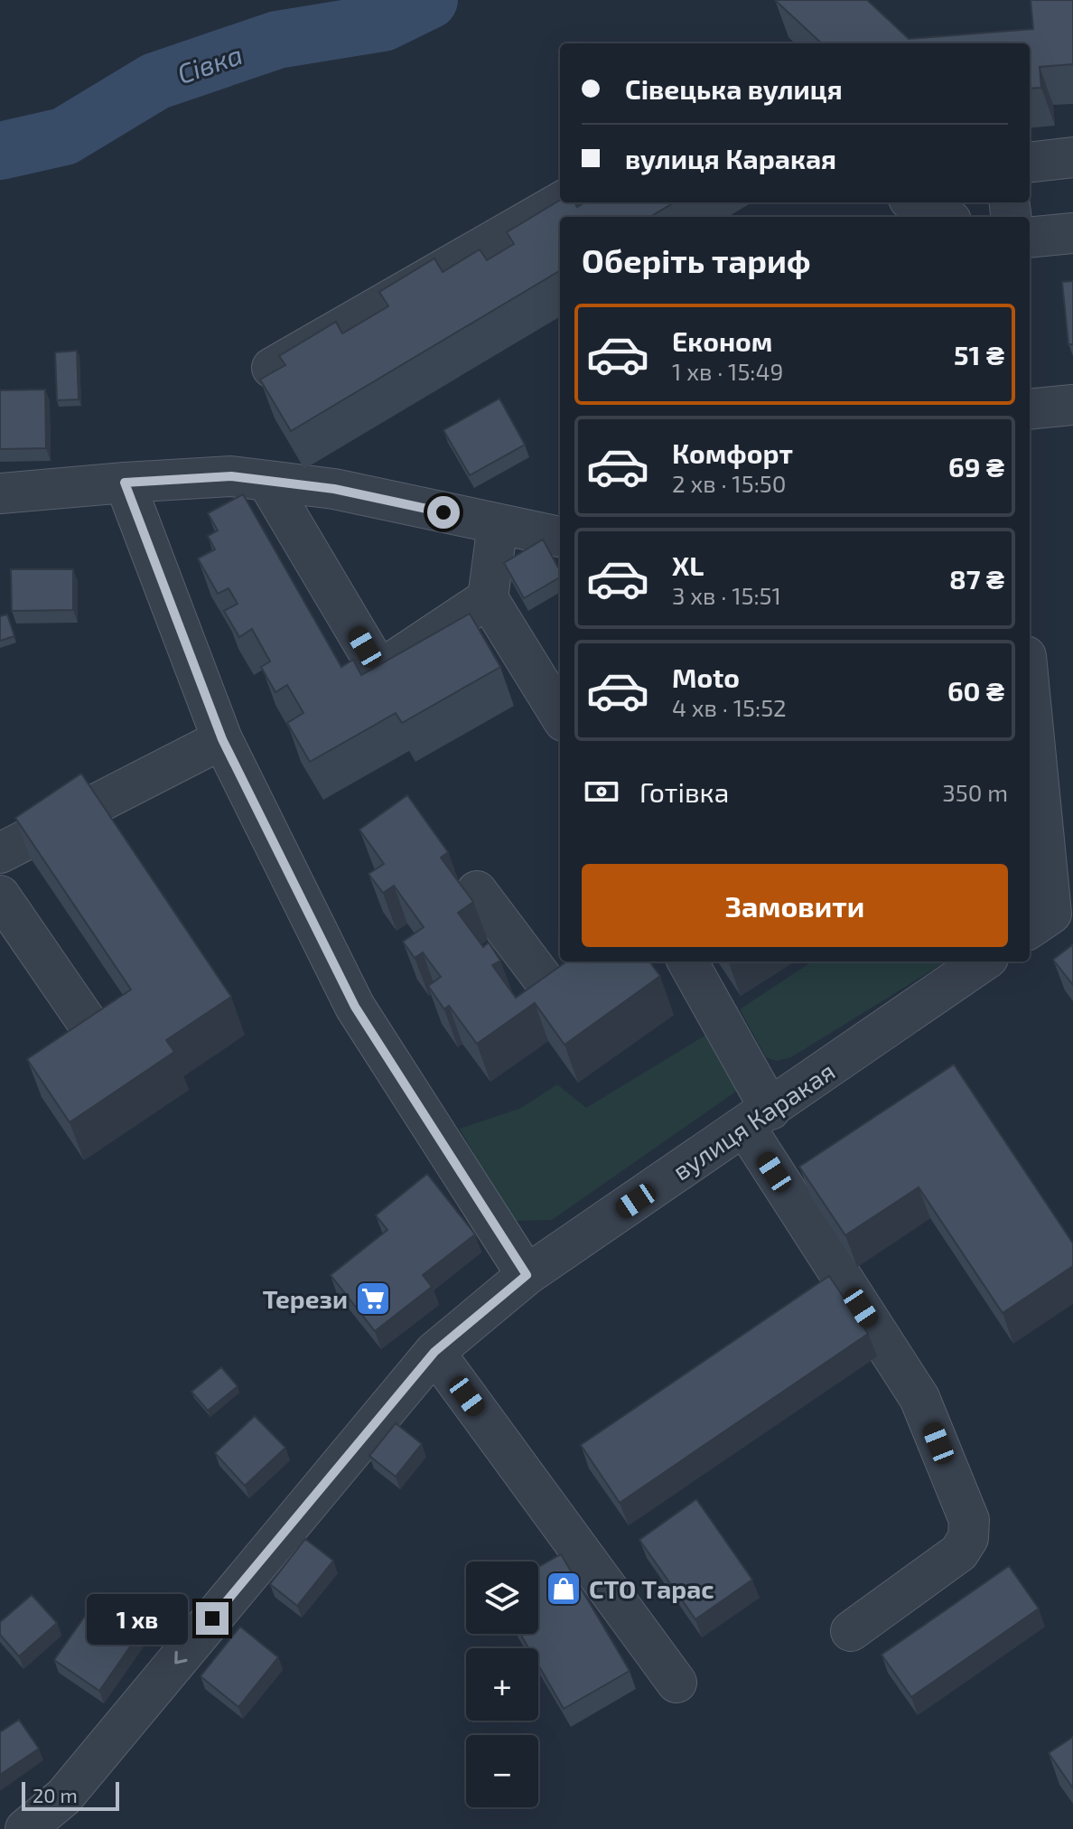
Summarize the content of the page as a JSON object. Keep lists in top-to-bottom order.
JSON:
{
  "streets": {
    "street": ["вулиця Каракая"]
  },
  "one_way": ["вулиця Каракая"],
  "water": ["Сівка"],
  "places": {
    "supermarket": ["Терези"],
    "shop": ["СТО Тарас"]
  },
  "scale_bar": "20 m",
  "page": {
    "banner": ["Сівецька вулиця", "вулиця Каракая"],
    "heading": "Оберіть тариф",
    "list": [
      {
        "name": "Економ",
        "note": "1 хв · 15:49",
        "value": "51 ₴"
      },
      {
        "name": "Комфорт",
        "note": "2 хв · 15:50",
        "value": "69 ₴"
      },
      {
        "name": "XL",
        "note": "3 хв · 15:51",
        "value": "87 ₴"
      },
      {
        "name": "Moto",
        "note": "4 хв · 15:52",
        "value": "60 ₴"
      }
    ],
    "pay": ["Готівка", "350 m"],
    "buttons": "Замовити",
    "map_buttons": ["+", "−"],
    "bubble": "1 хв",
    "scale": "20 m"
  }
}
